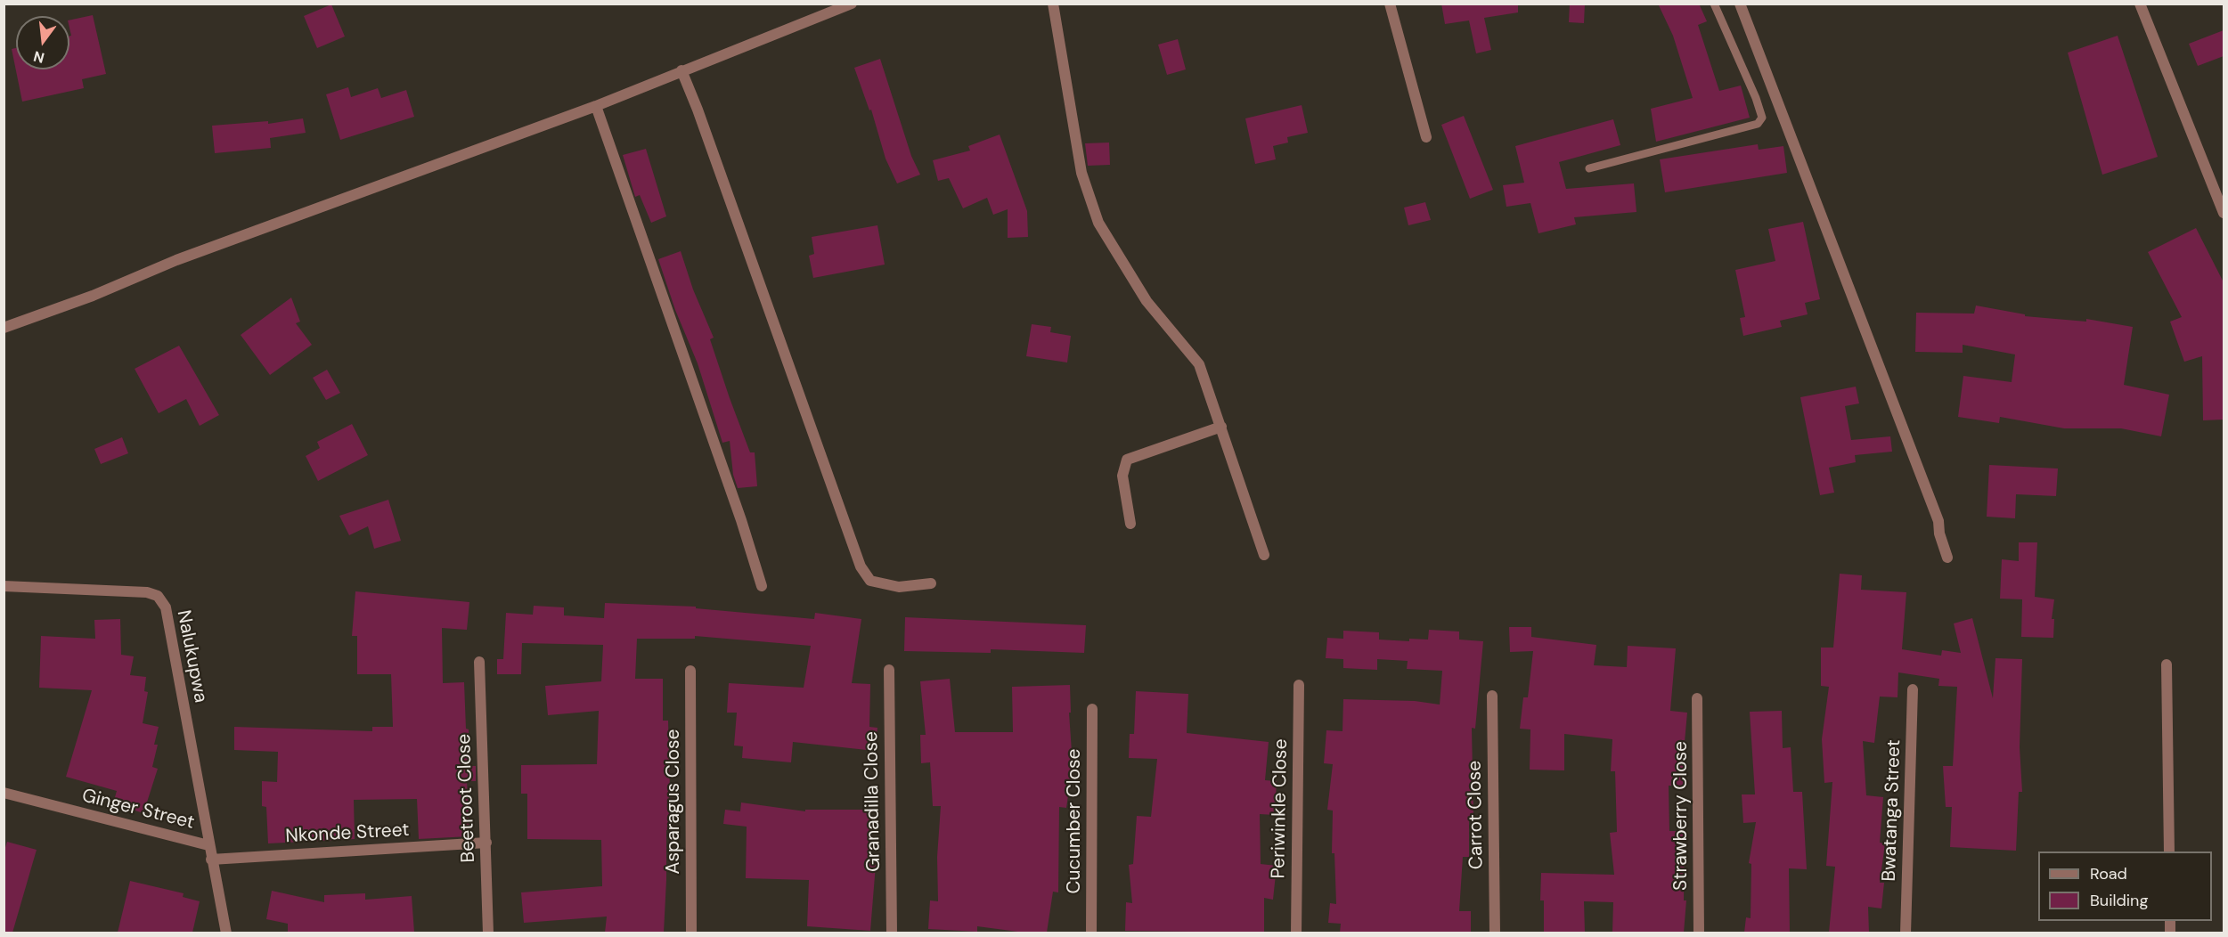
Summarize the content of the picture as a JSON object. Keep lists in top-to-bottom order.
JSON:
{
  "streets": {
    "street": [
      "Nalukupwa",
      "Beetroot Close",
      "Asparagus Close",
      "Granadilla Close",
      "Periwinkle Close",
      "Ginger Street",
      "Bwatanga Street",
      "Carrot Close",
      "Strawberry Close",
      "Cucumber Close",
      "Nkonde Street"
    ]
  },
  "crossings": [
    ["Nalukupwa", "Ginger Street"],
    ["Beetroot Close", "Nkonde Street"],
    ["Ginger Street", "Nkonde Street"]
  ],
  "legend": ["Road", "Building"],
  "north": "bottom"
}
